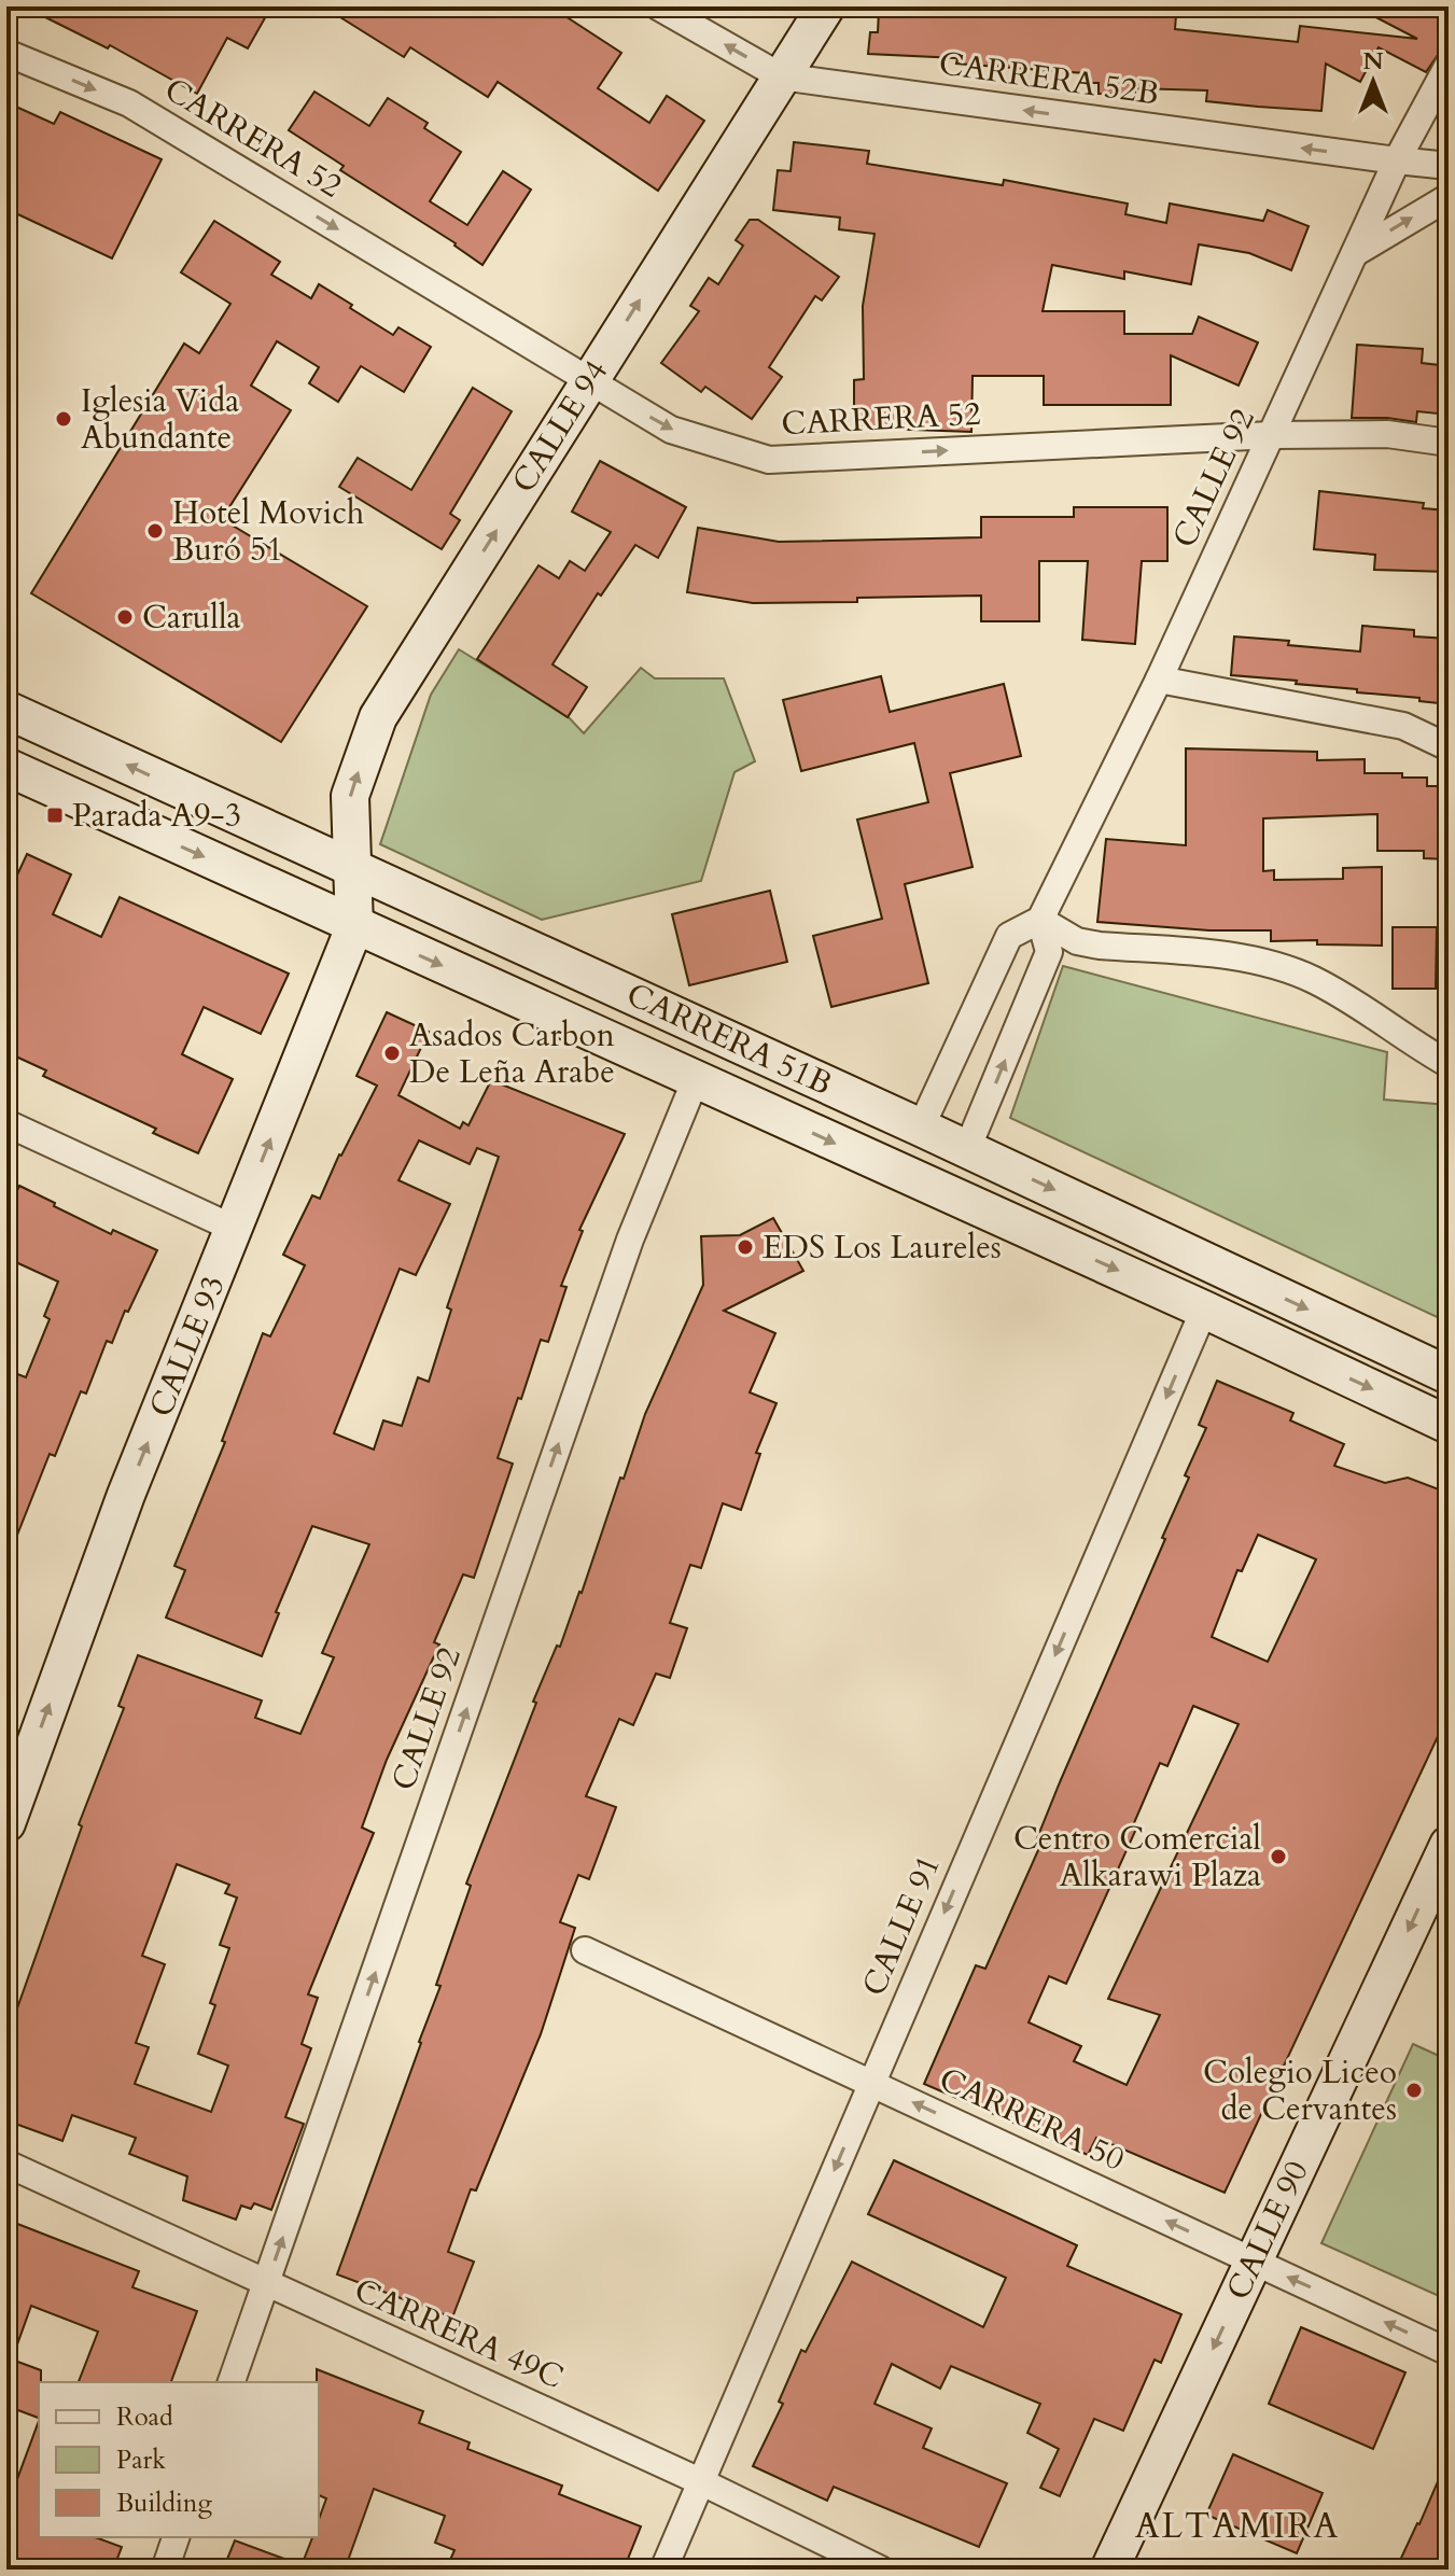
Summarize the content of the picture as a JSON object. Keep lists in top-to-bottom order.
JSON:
{
  "streets": {
    "main road": [
      "CALLE 94",
      "CARRERA 51B",
      "CALLE 93",
      "CALLE 90"
    ],
    "street": [
      "CARRERA 52B",
      "CARRERA 52",
      "CALLE 92",
      "CALLE 91",
      "CARRERA 50",
      "CARRERA 49C"
    ]
  },
  "crossings": [
    ["CARRERA 52B", "CALLE 94"],
    ["CARRERA 52B", "CALLE 92"],
    ["CARRERA 52", "CALLE 94"],
    ["CARRERA 52", "CALLE 92"],
    ["CALLE 94", "CARRERA 51B"],
    ["CALLE 94", "CALLE 93"],
    ["CALLE 92", "CARRERA 51B"],
    ["CALLE 92", "CARRERA 49C"],
    ["CARRERA 51B", "CALLE 93"],
    ["CARRERA 51B", "CALLE 91"],
    ["CALLE 91", "CARRERA 50"],
    ["CALLE 91", "CARRERA 49C"],
    ["CARRERA 50", "CALLE 90"]
  ],
  "one_way": [
    "CARRERA 52B",
    "CARRERA 52",
    "CALLE 94",
    "CALLE 92",
    "CALLE 93",
    "CALLE 91",
    "CARRERA 50",
    "CALLE 90"
  ],
  "districts": ["ALTAMIRA"],
  "places": {
    "other": [
      "Iglesia Vida Abundante",
      "Hotel Movich Buró 51",
      "Carulla",
      "Asados Carbon De Leña Arabe",
      "EDS Los Laureles",
      "Centro Comercial Alkarawi Plaza",
      "Colegio Liceo de Cervantes"
    ],
    "transit": ["Parada A9-3"]
  },
  "legend": ["Road", "Park", "Building"],
  "north": "top"
}
